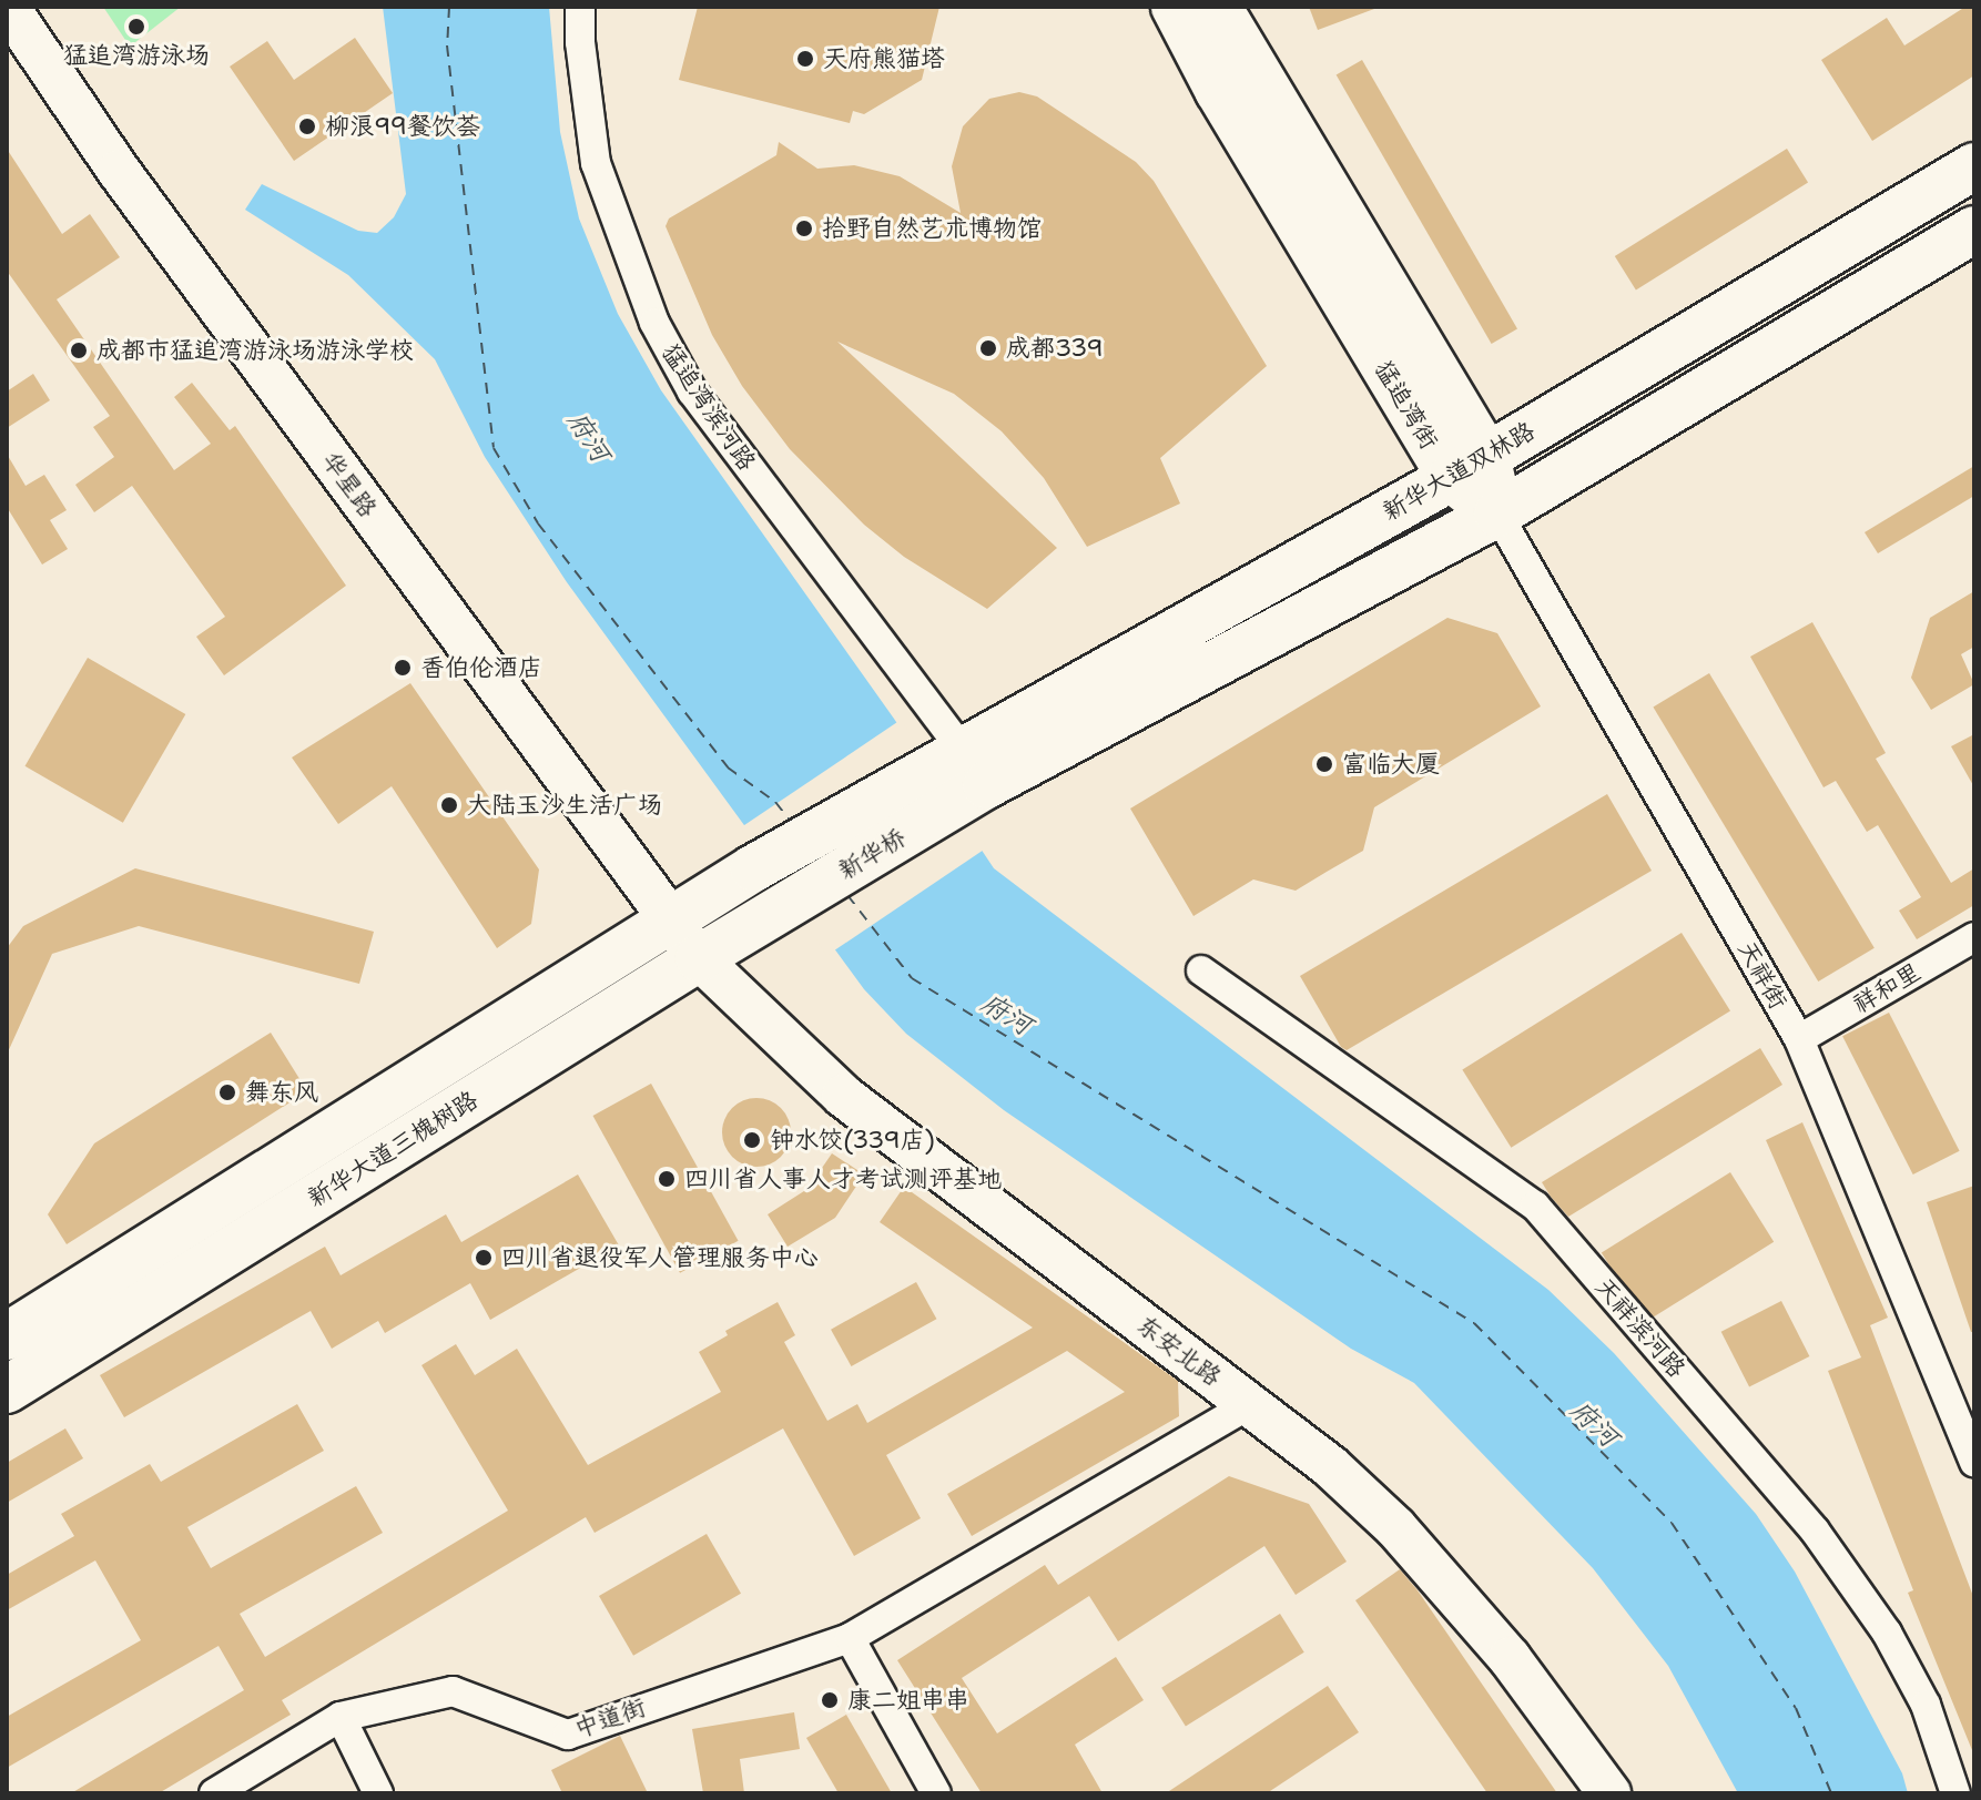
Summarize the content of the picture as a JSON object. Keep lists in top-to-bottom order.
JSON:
{
  "streets": {
    "main road": [
      "猛追湾街",
      "新华大道双林路",
      "新华桥",
      "新华大道三槐树路"
    ],
    "street": [
      "猛追湾滨河路",
      "华星路",
      "天祥街",
      "祥和里",
      "天祥滨河路",
      "东安北路",
      "中道街"
    ]
  },
  "crossings": [
    ["猛追湾街", "新华大道双林路"],
    ["猛追湾街", "天祥街"],
    ["猛追湾滨河路", "新华大道双林路"],
    ["猛追湾滨河路", "新华桥"],
    ["新华大道双林路", "新华桥"],
    ["华星路", "新华大道三槐树路"],
    ["华星路", "东安北路"],
    ["新华桥", "新华大道三槐树路"],
    ["天祥街", "祥和里"],
    ["新华大道三槐树路", "东安北路"],
    ["东安北路", "中道街"]
  ],
  "water": ["府河"],
  "places": [
    "猛追湾游泳场",
    "天府熊猫塔",
    "柳浪99餐饮荟",
    "拾野自然艺术博物馆",
    "成都339",
    "成都市猛追湾游泳场游泳学校",
    "香伯伦酒店",
    "富临大厦",
    "大陆玉沙生活广场",
    "舞东风",
    "钟水饺(339店)",
    "四川省人事人才考试测评基地",
    "四川省退役军人管理服务中心",
    "康二姐串串"
  ]
}
